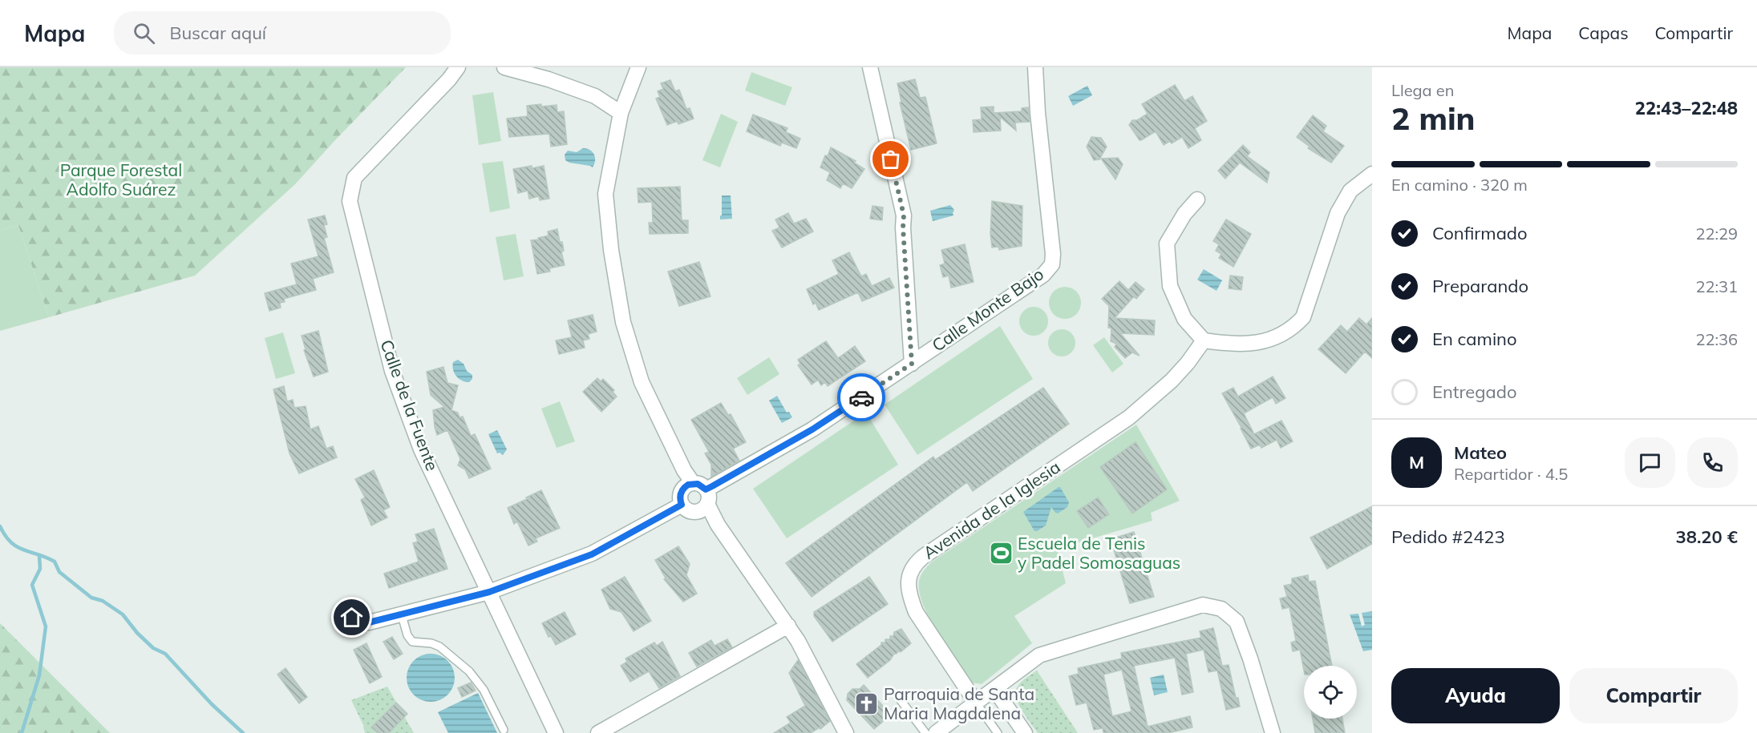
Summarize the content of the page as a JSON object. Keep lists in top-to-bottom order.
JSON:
{
  "streets": {
    "street": ["Calle Monte Bajo", "Calle de la Fuente", "Avenida de la Iglesia"]
  },
  "parks": ["Parque Forestal Adolfo Suárez"],
  "places": {
    "sports": ["Escuela de Tenis y Padel Somosaguas"],
    "church": ["Parroquia de Santa Maria Magdalena"]
  },
  "page": {
    "header": "Mapa",
    "search": "Buscar aquí",
    "nav": ["Mapa", "Capas", "Compartir"],
    "heading": ["2 min", "Llega en", "22:43–22:48"],
    "panel": [
      "Mateo",
      "Repartidor · 4.5",
      "Pedido #2423",
      "38.20 €"
    ],
    "bar": "En camino · 320 m",
    "list": [
      ["Confirmado", "22:29"],
      ["Preparando", "22:31"],
      ["En camino", "22:36"],
      "Entregado"
    ],
    "round": "M",
    "buttons": ["Ayuda", "Compartir"]
  }
}
